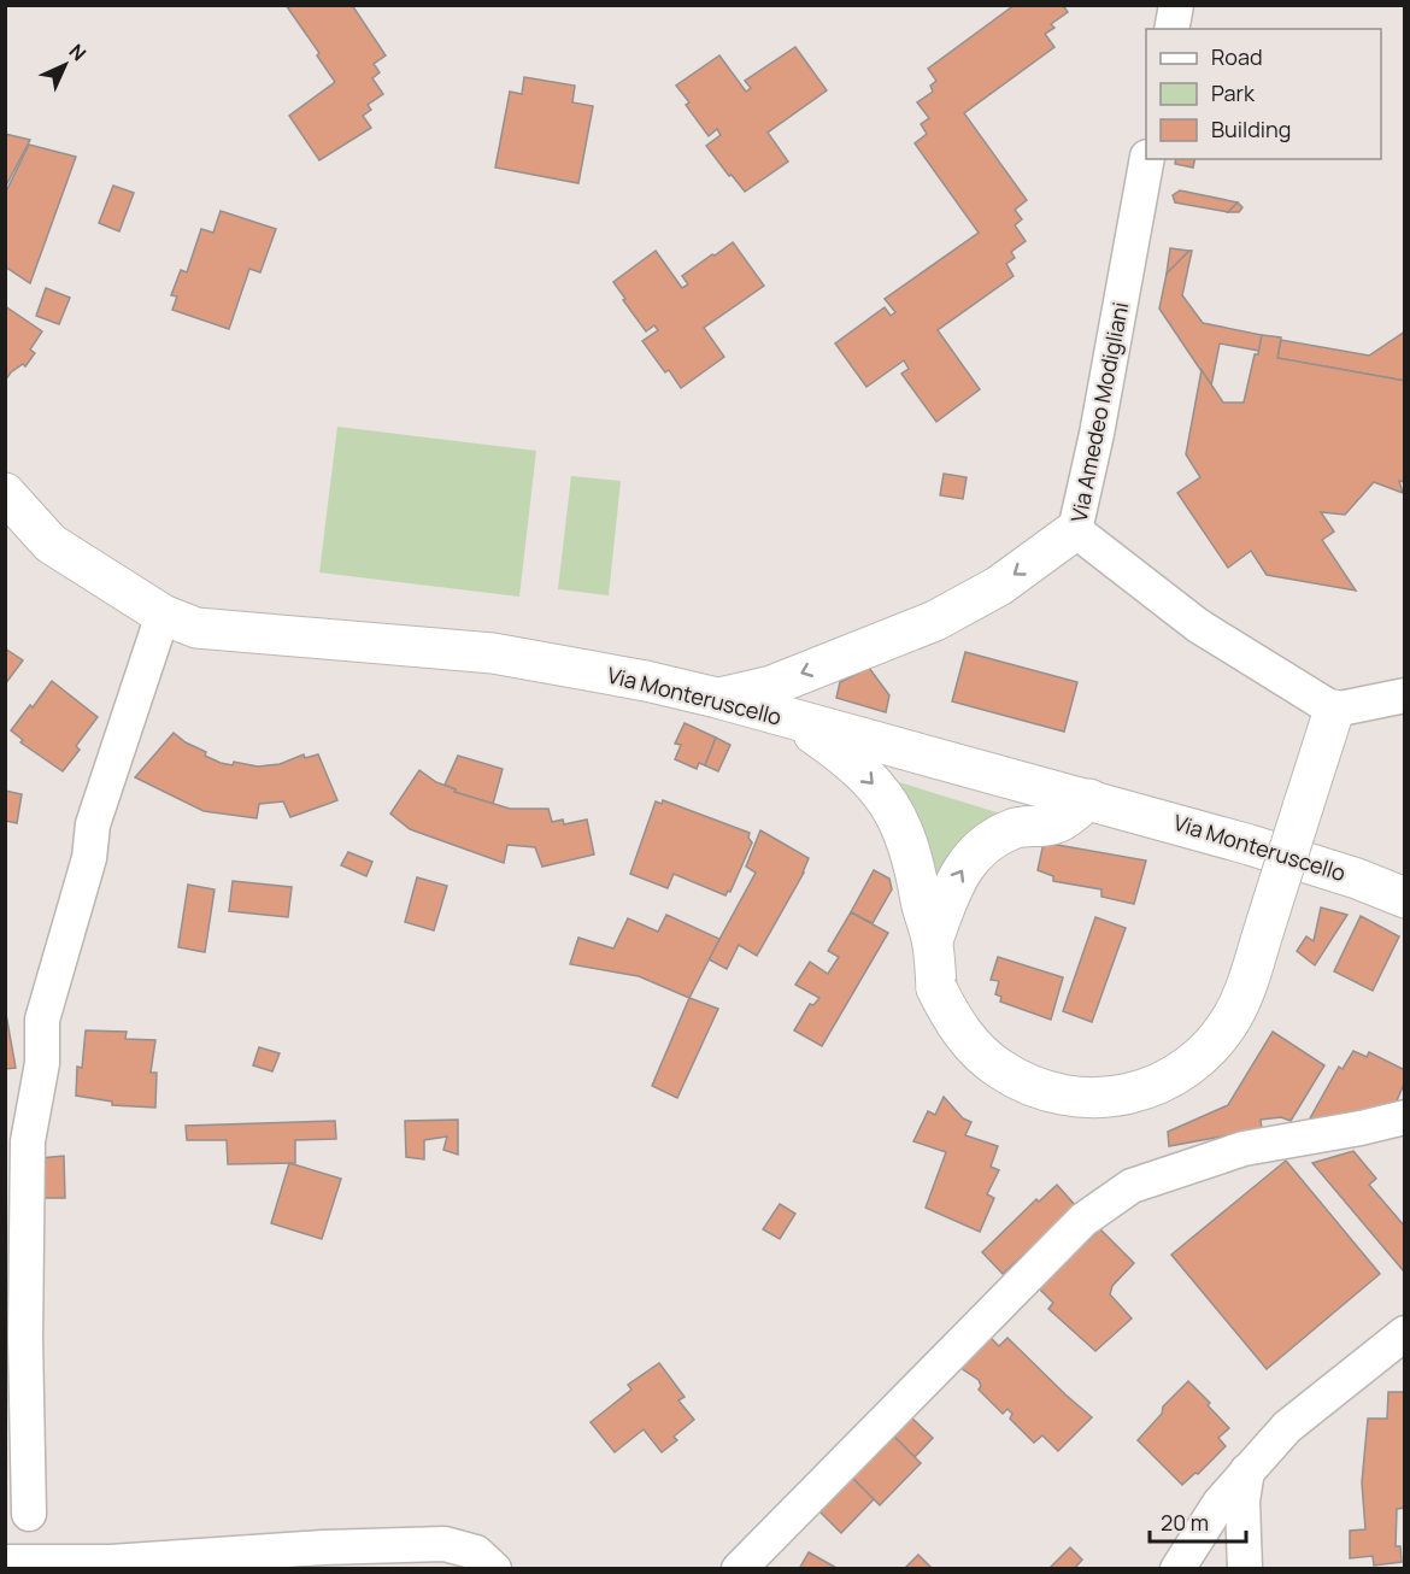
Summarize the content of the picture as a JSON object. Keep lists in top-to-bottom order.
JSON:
{
  "streets": {
    "street": ["Via Amedeo Modigliani", "Via Monteruscello"]
  },
  "legend": ["Road", "Park", "Building"],
  "scale_bar": "20 m",
  "north": "top right"
}
